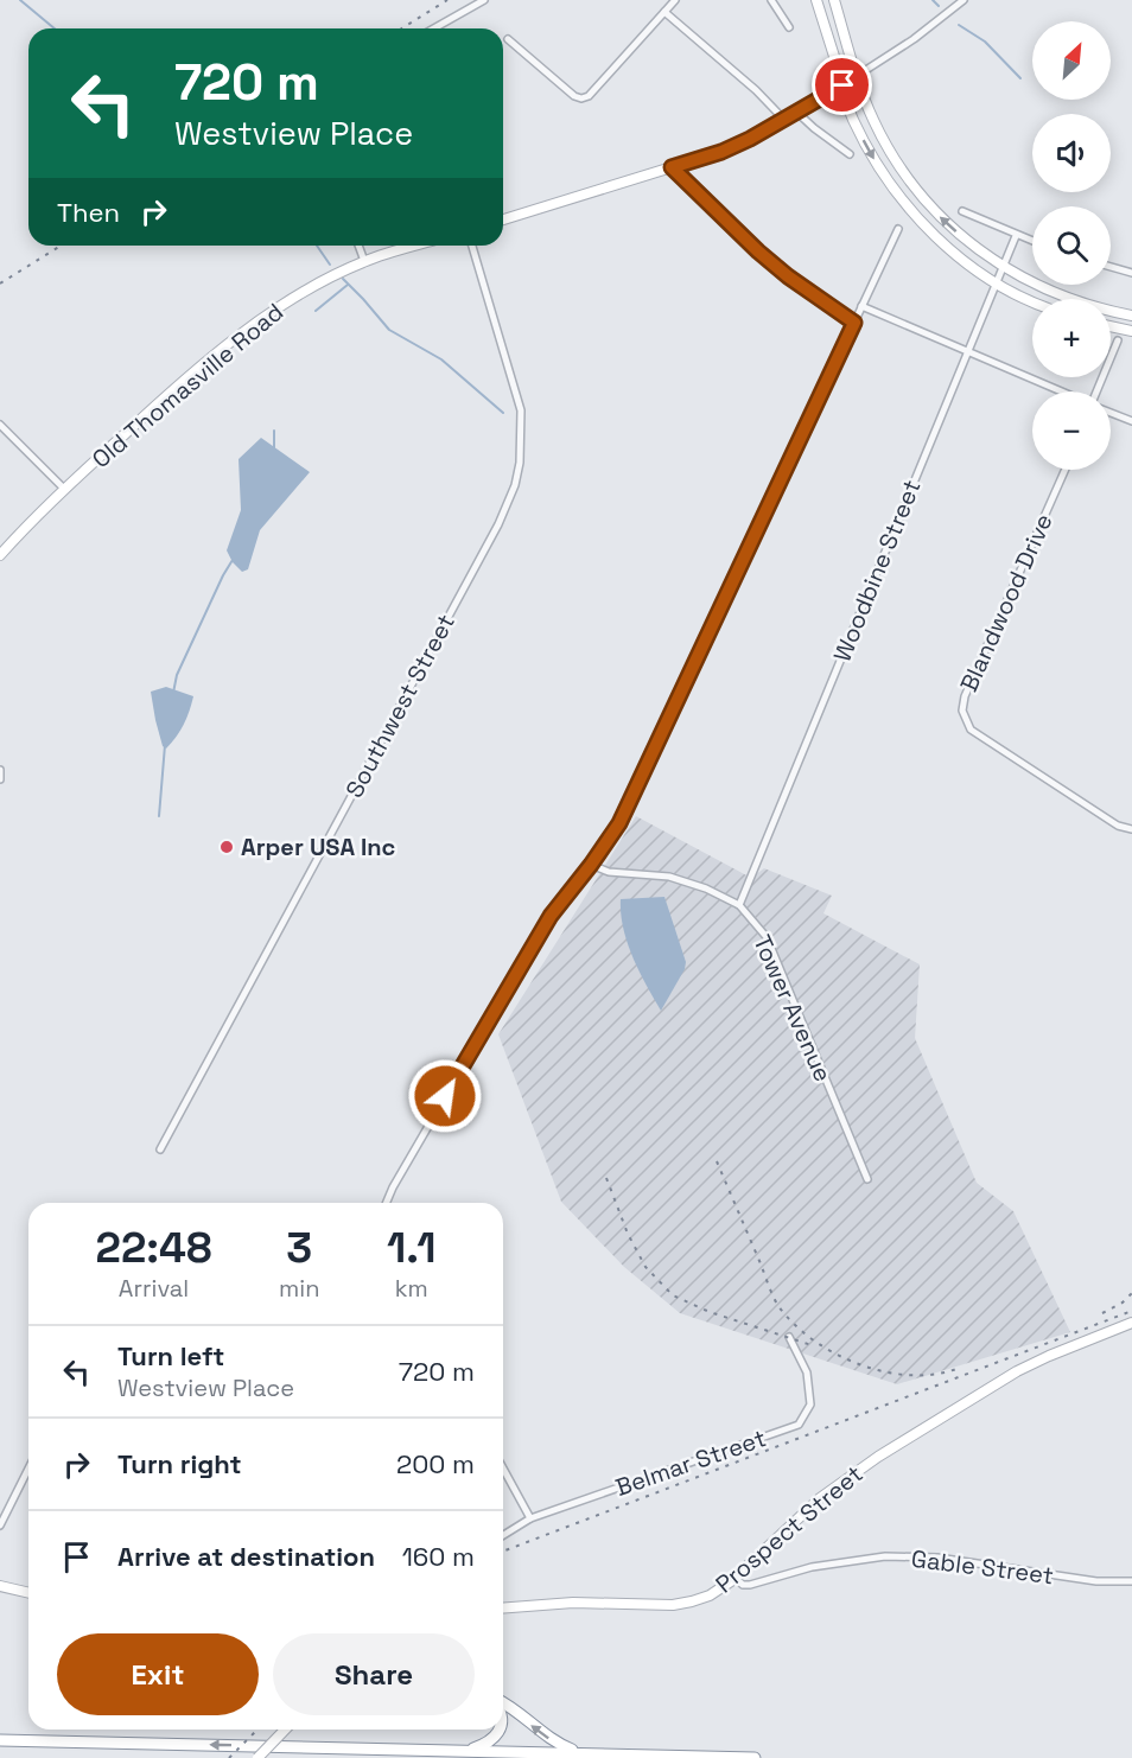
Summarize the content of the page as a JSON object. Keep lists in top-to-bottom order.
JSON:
{
  "streets": {
    "street": [
      "Old Thomasville Road",
      "Woodbine Street",
      "Blandwood Drive",
      "Southwest Street",
      "Tower Avenue",
      "Belmar Street",
      "Prospect Street",
      "Gable Street"
    ]
  },
  "crossings": [
    ["Woodbine Street", "Tower Avenue"],
    ["Prospect Street", "Gable Street"]
  ],
  "places": ["Arper USA Inc"],
  "north": "top right",
  "page": {
    "map_buttons": ["+", "−"],
    "turn": ["720 m", "Westview Place"],
    "then": "Then",
    "eta": [
      "22:48",
      "Arrival",
      "3",
      "min",
      "1.1",
      "km"
    ],
    "list": [
      {
        "name": "Turn left",
        "note": "Westview Place",
        "value": "720 m"
      },
      {
        "name": "Turn right",
        "value": "200 m"
      },
      {
        "name": "Arrive at destination",
        "value": "160 m"
      }
    ],
    "buttons": ["Exit", "Share"]
  }
}
